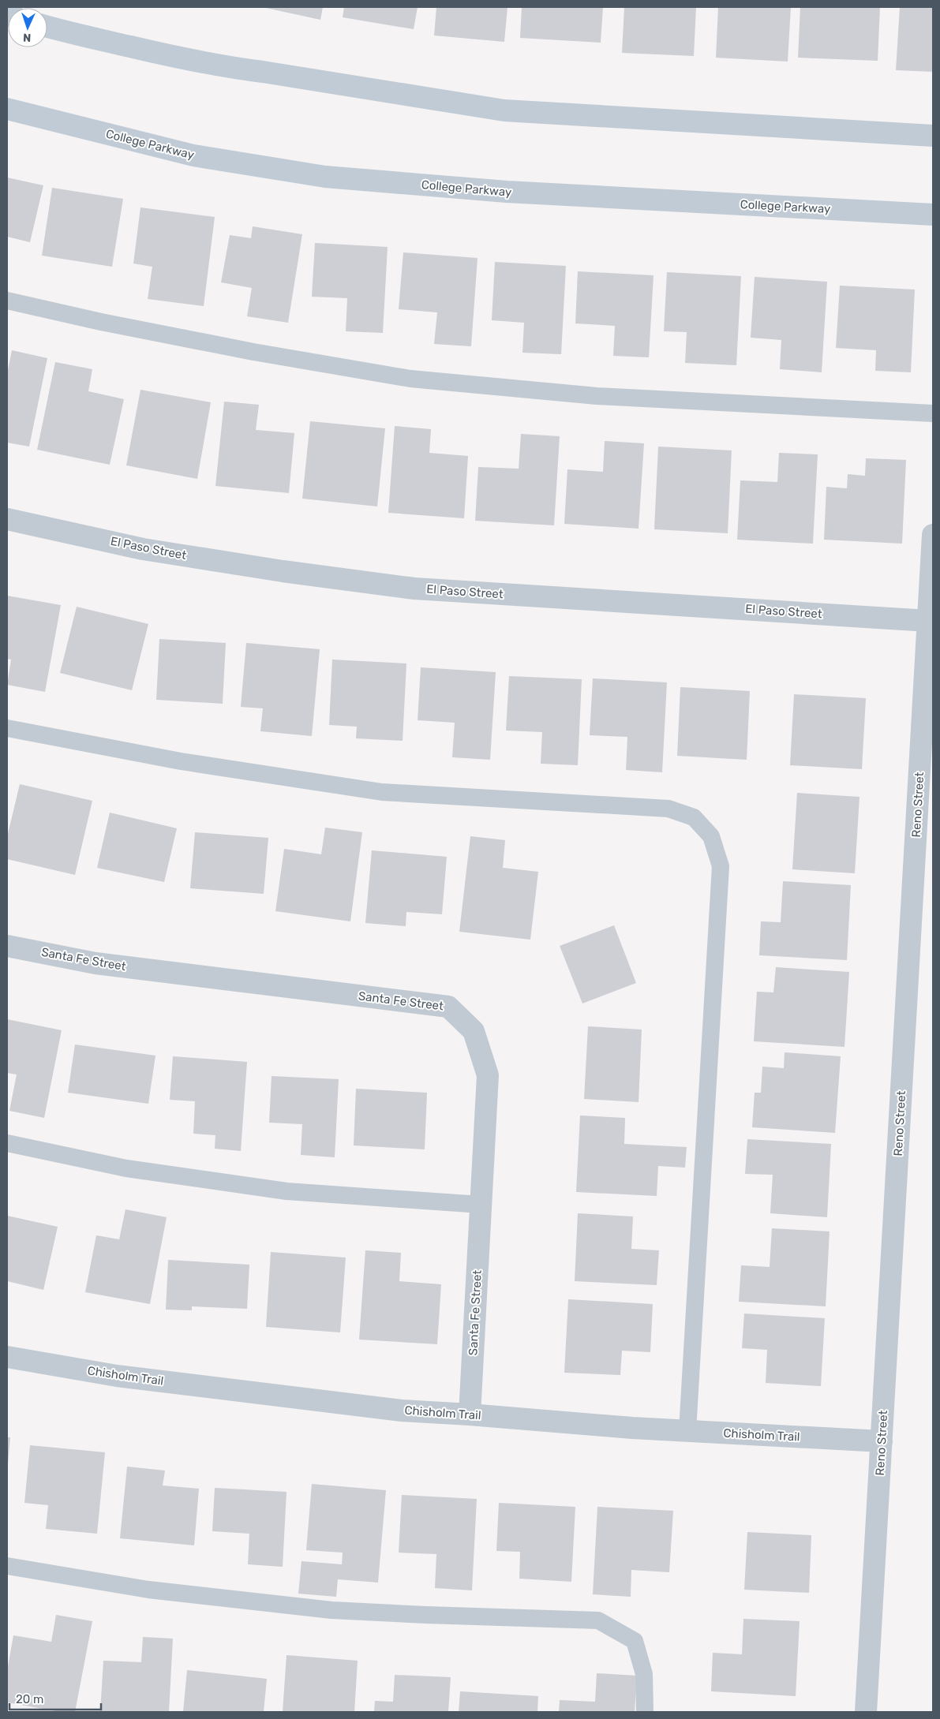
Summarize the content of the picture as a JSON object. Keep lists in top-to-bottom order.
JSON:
{
  "streets": {
    "main road": ["College Parkway"],
    "street": [
      "El Paso Street",
      "Reno Street",
      "Santa Fe Street",
      "Chisholm Trail"
    ]
  },
  "crossings": [
    ["El Paso Street", "Reno Street"],
    ["Reno Street", "Chisholm Trail"],
    ["Santa Fe Street", "Chisholm Trail"]
  ],
  "scale_bar": "20 m",
  "north": "bottom"
}
